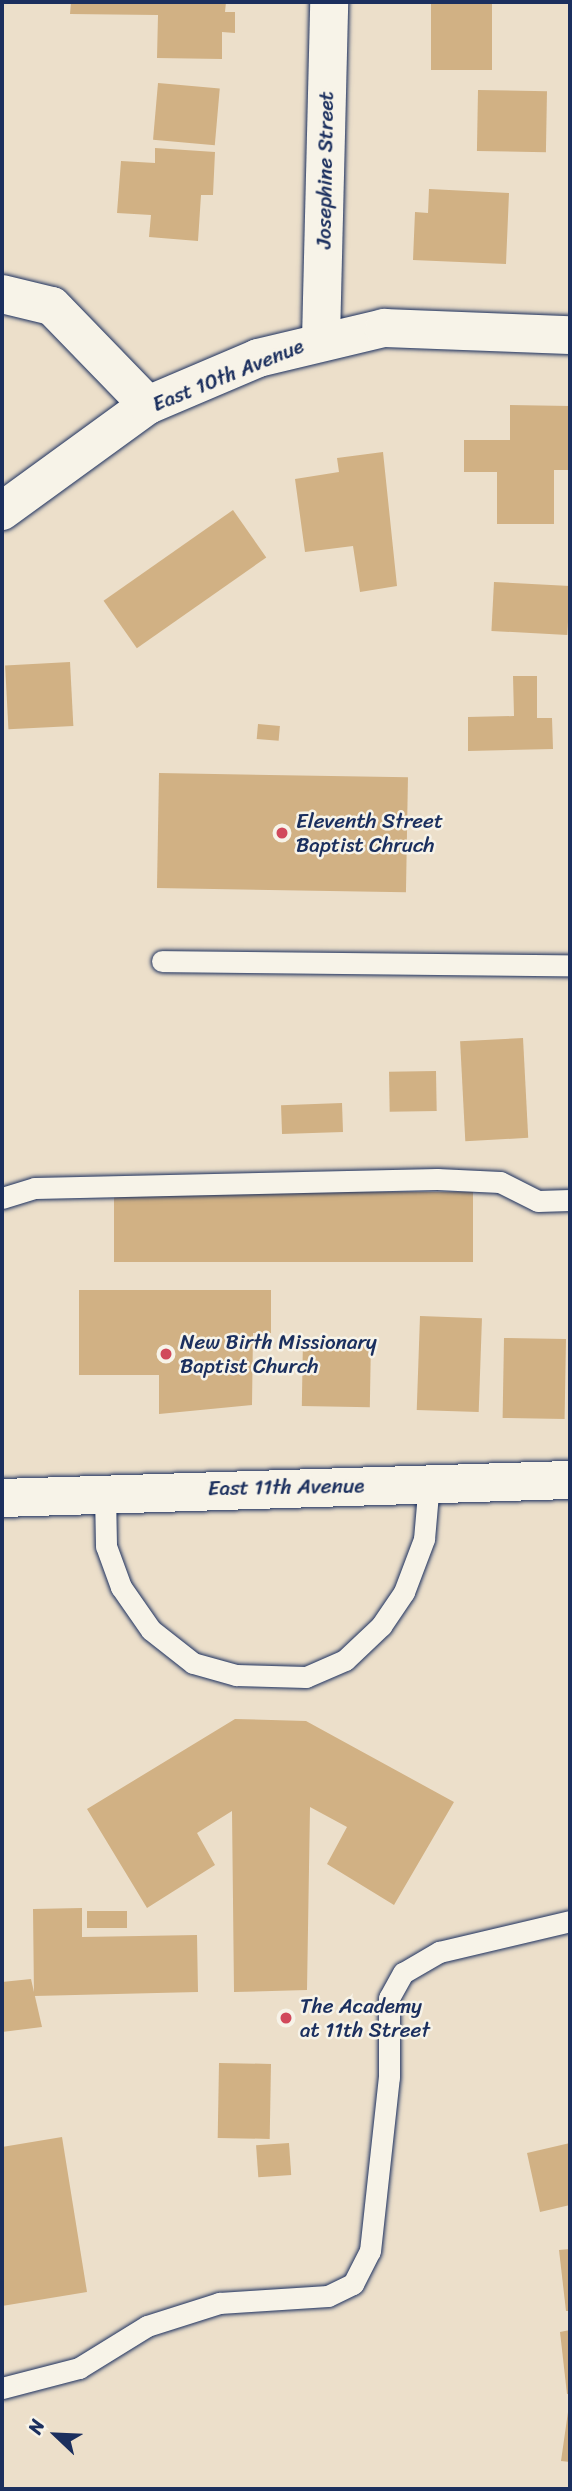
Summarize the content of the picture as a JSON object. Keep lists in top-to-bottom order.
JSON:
{
  "streets": {
    "street": ["Josephine Street", "East 10th Avenue", "East 11th Avenue"]
  },
  "crossings": [
    ["Josephine Street", "East 10th Avenue"]
  ],
  "places": ["Eleventh Street Baptist Chruch", "New Birth Missionary Baptist Church", "The Academy at 11th Street"],
  "north": "top left"
}
